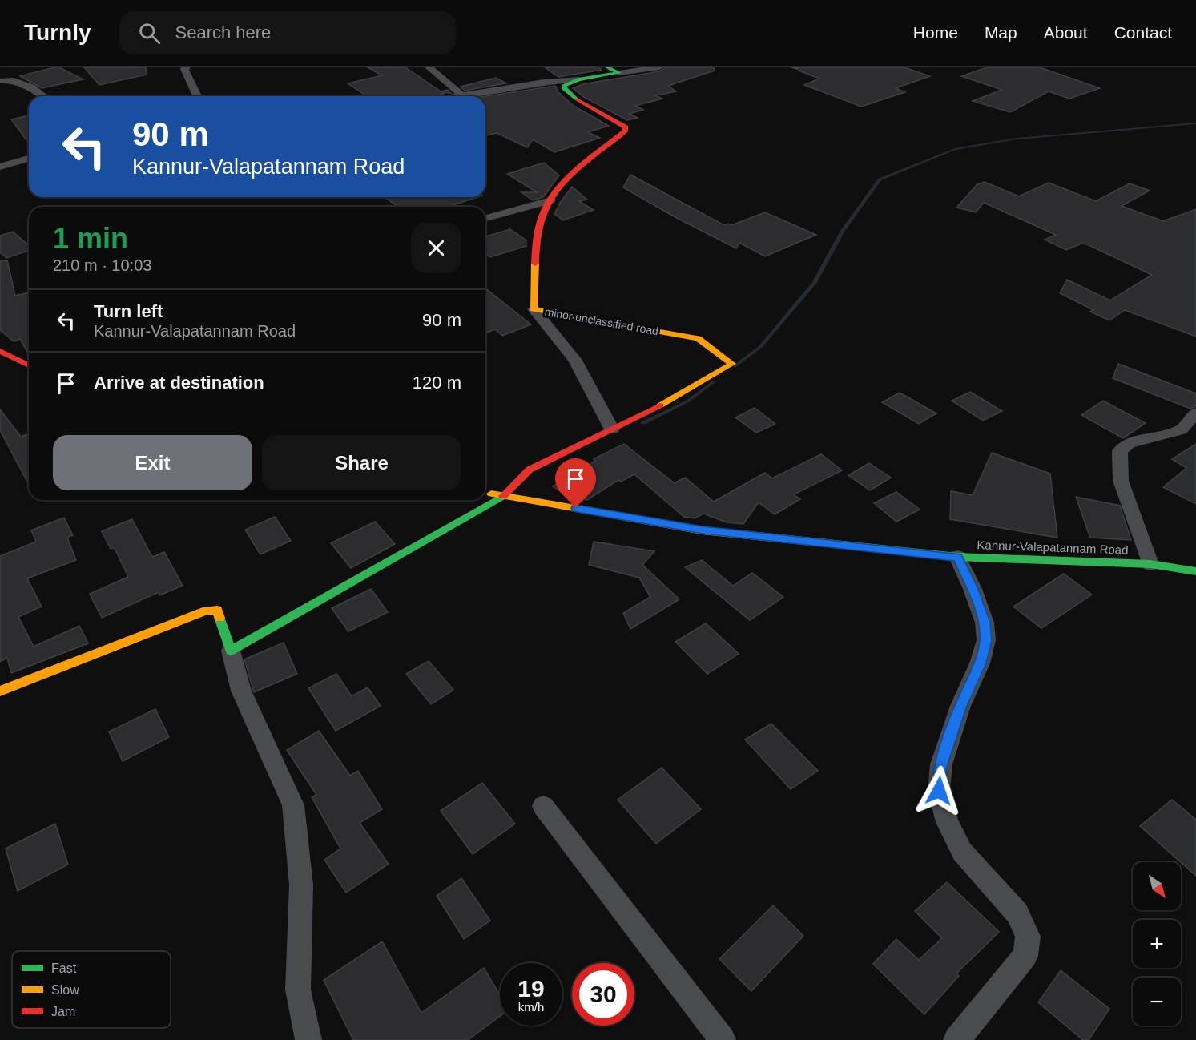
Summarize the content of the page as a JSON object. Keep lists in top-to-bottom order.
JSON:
{
  "streets": {
    "street": ["minor unclassified road", "Kannur-Valapatannam Road"]
  },
  "crossings": [
    ["minor unclassified road", "Kannur-Valapatannam Road"]
  ],
  "legend": ["Fast", "Slow", "Jam"],
  "north": "bottom right",
  "page": {
    "header": "Turnly",
    "search": "Search here",
    "nav": [
      "Home",
      "Map",
      "About",
      "Contact"
    ],
    "turn": ["90 m", "Kannur-Valapatannam Road"],
    "heading": ["1 min", "210 m · 10:03"],
    "list": [
      {
        "name": "Turn left",
        "note": "Kannur-Valapatannam Road",
        "value": "90 m"
      },
      {
        "name": "Arrive at destination",
        "value": "120 m"
      }
    ],
    "buttons": ["Exit", "Share"],
    "map_buttons": ["+", "−"],
    "speed": "19 km/h",
    "limit": "30"
  }
}
